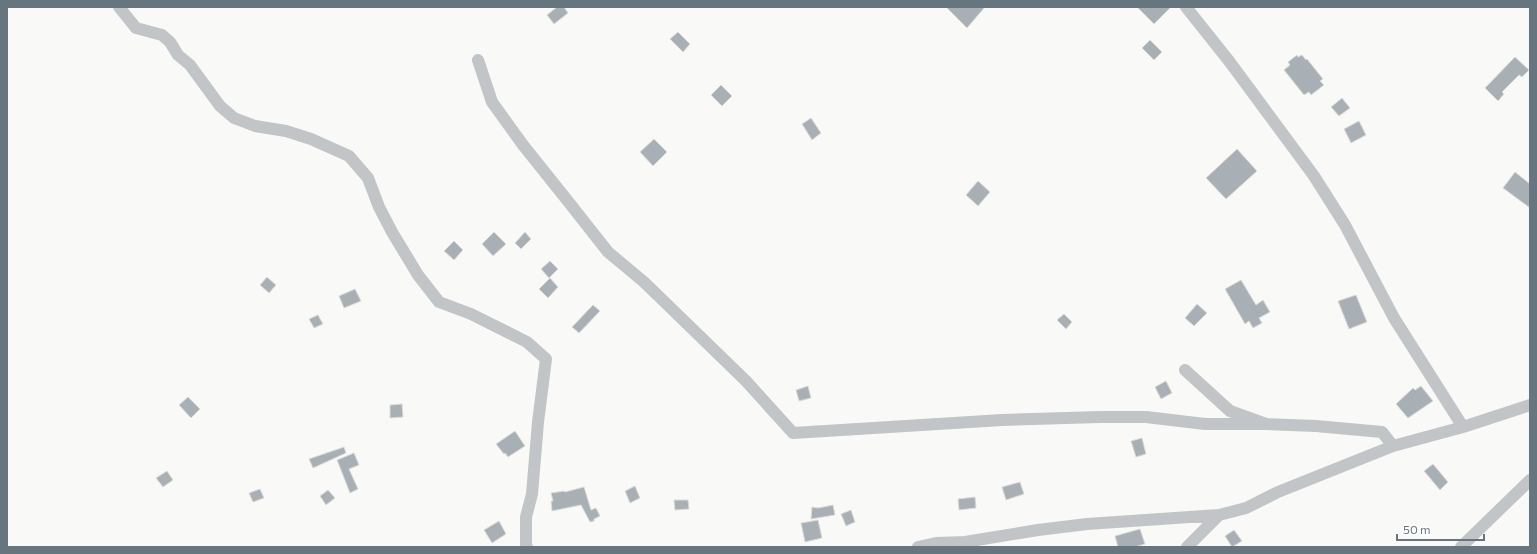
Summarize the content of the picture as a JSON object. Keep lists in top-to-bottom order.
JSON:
{
  "scale_bar": "50 m"
}
